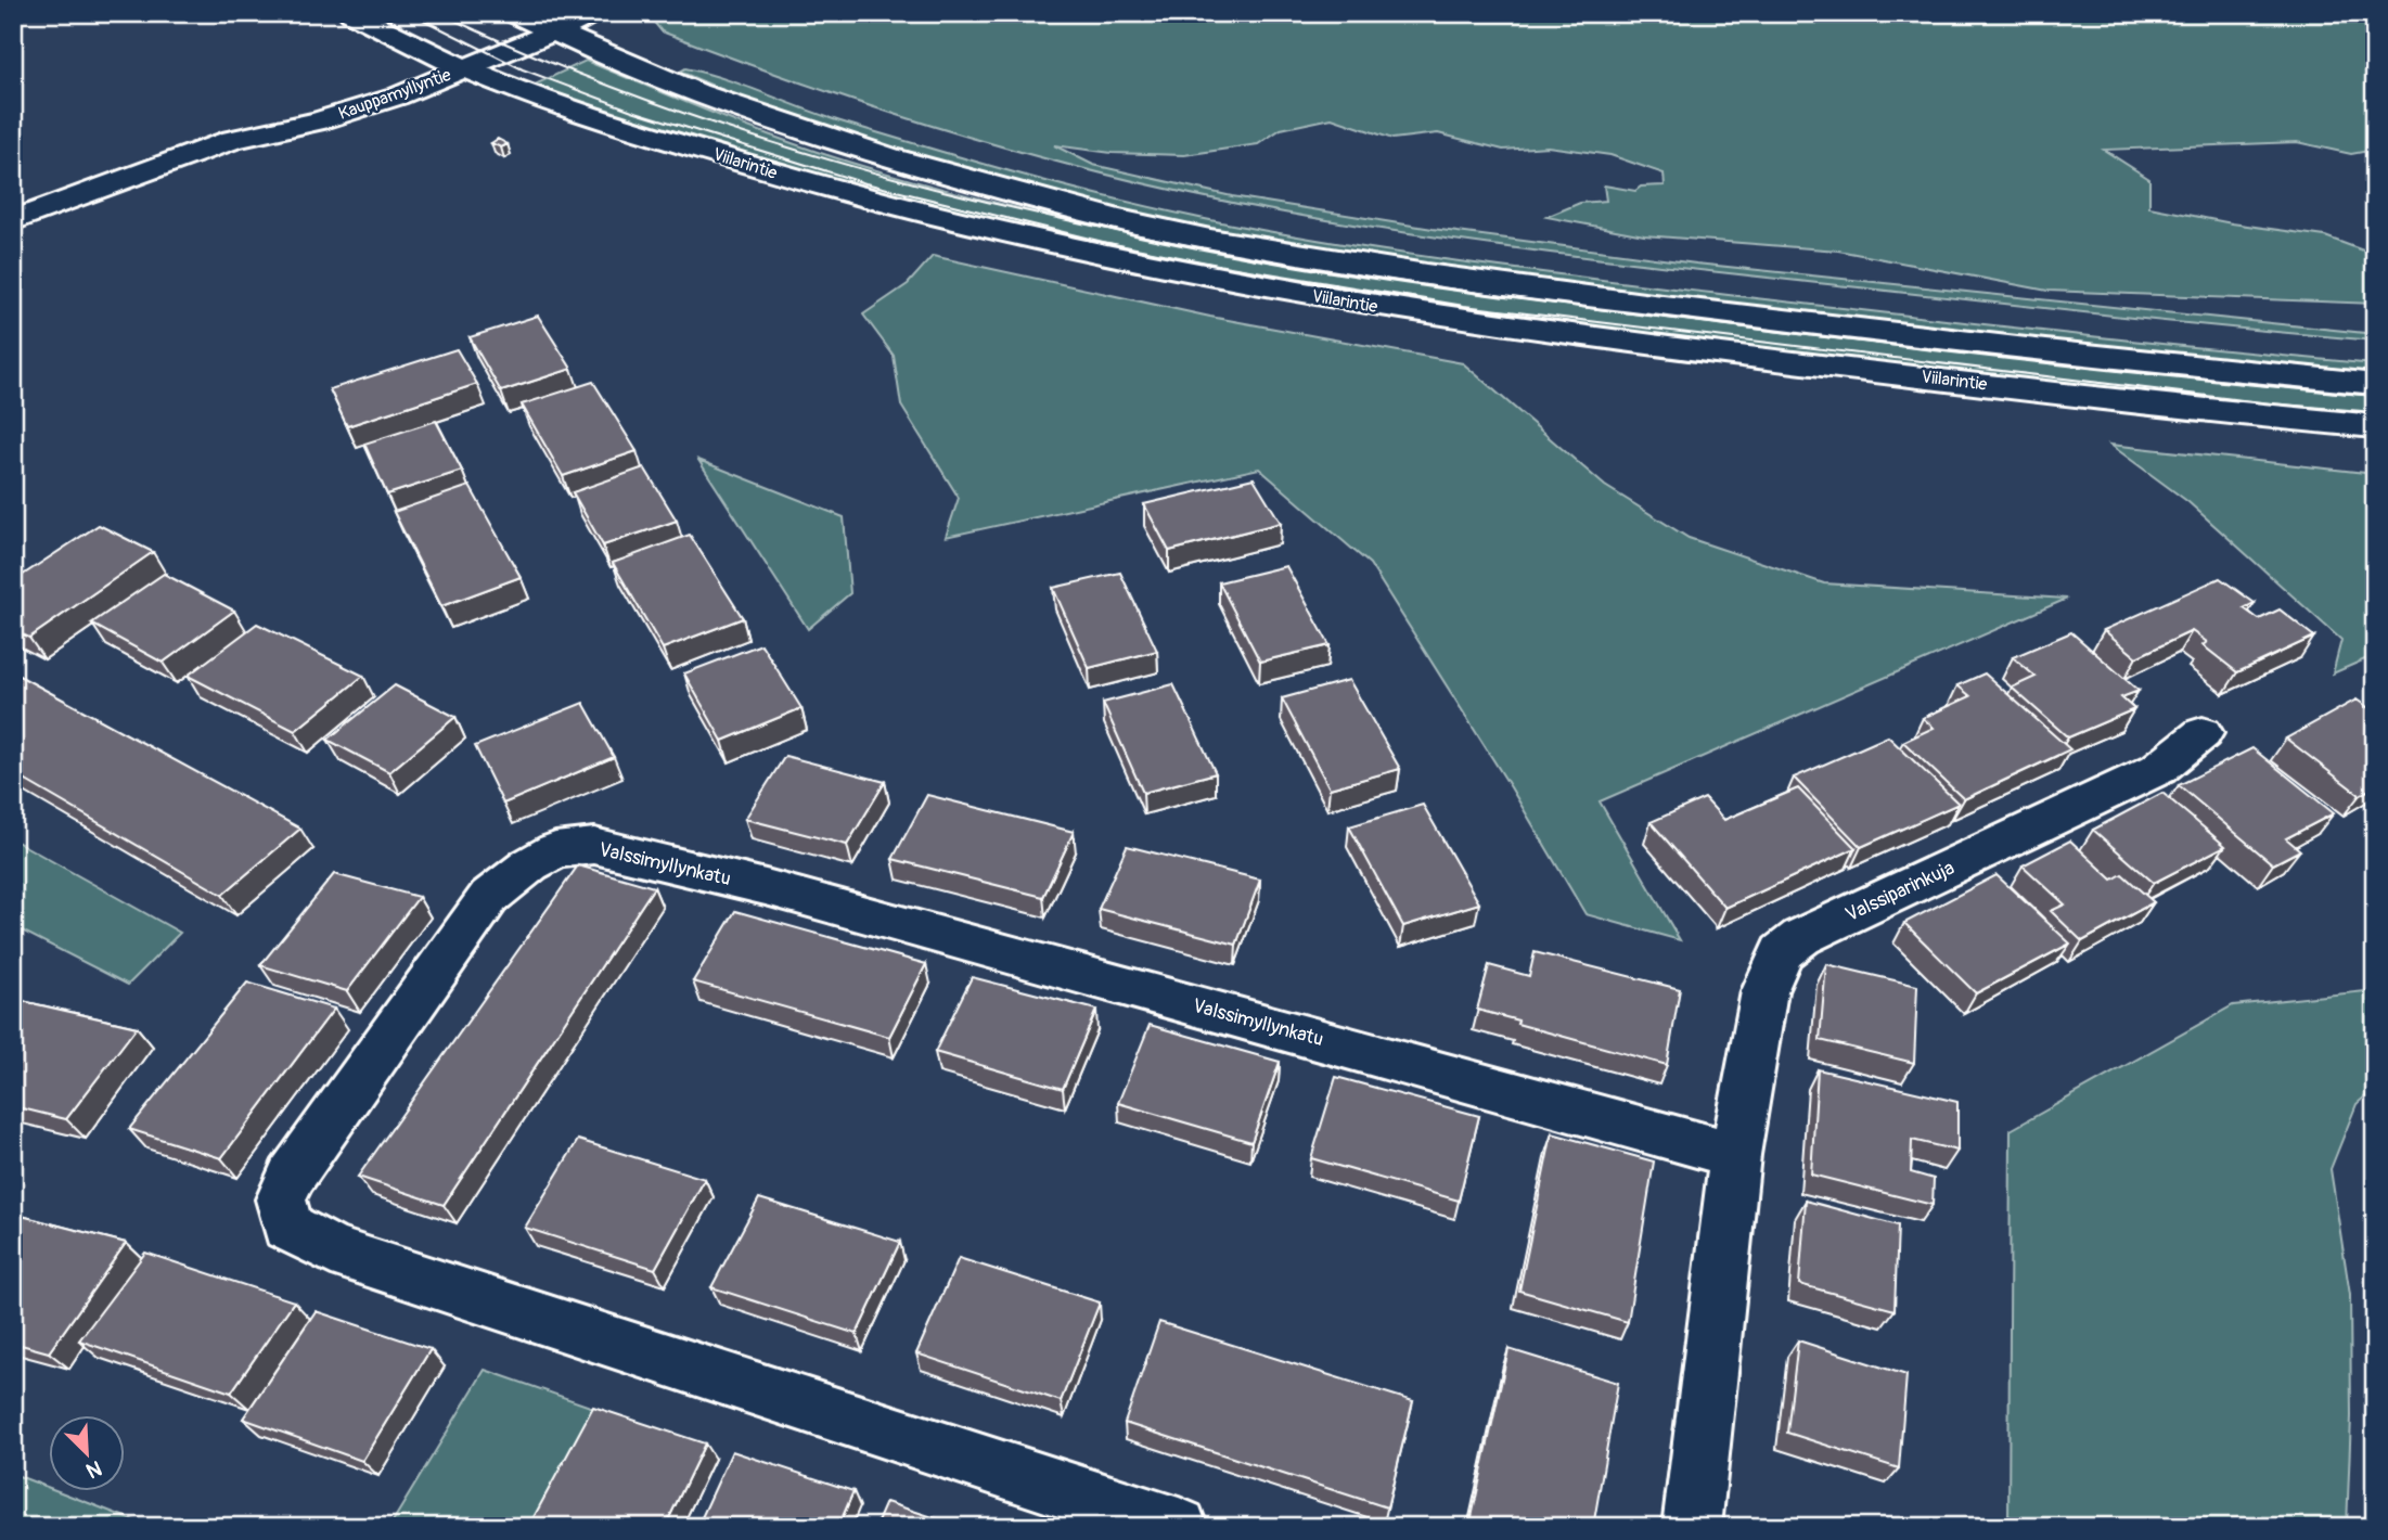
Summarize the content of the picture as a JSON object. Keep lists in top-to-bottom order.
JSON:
{
  "streets": {
    "main road": [
      "Kauppamyllyntie",
      "Viilarintie",
      "Valssimyllynkatu",
      "Valssiparinkuja"
    ]
  },
  "crossings": [
    ["Kauppamyllyntie", "Viilarintie"],
    ["Valssimyllynkatu", "Valssiparinkuja"]
  ],
  "north": "bottom right"
}
